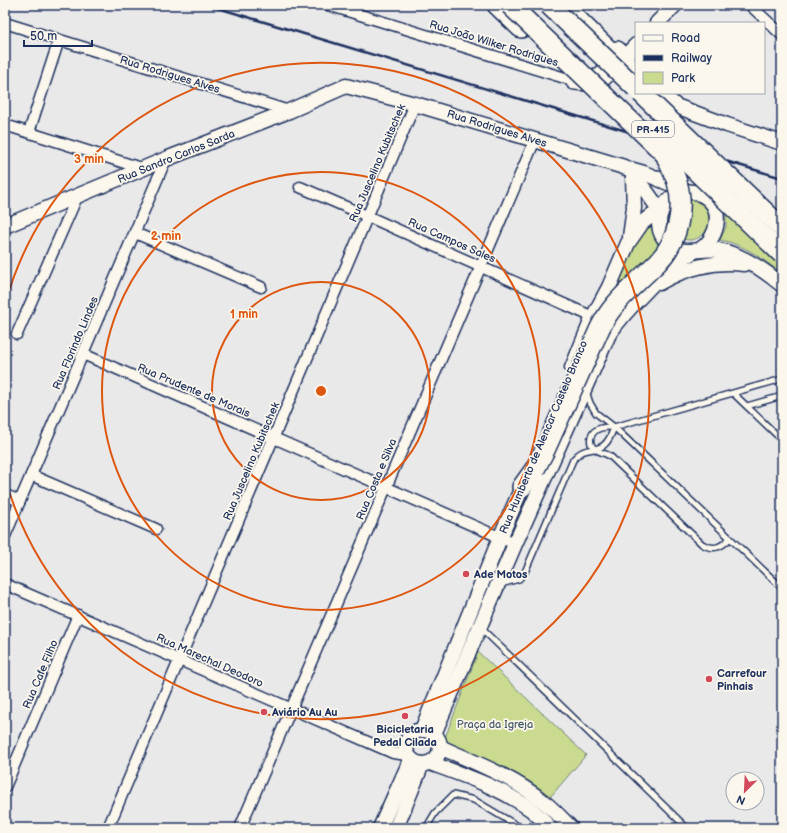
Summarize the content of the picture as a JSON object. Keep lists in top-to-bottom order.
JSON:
{
  "streets": {
    "highway": ["PR-415"],
    "main road": ["Rua Rodrigues Alves", "Rua Sandro Carlos Sarda", "Rua Humberto de Alencar Castelo Branco"],
    "street": [
      "Rua João Wilker Rodrigues",
      "Rua Juscelino Kubitschek",
      "Rua Campos Sales",
      "Rua Florindo Lindes",
      "Rua Prudente de Morais",
      "Rua Costa e Silva",
      "Rua Marechal Deodoro",
      "Rua Cafe Filho"
    ]
  },
  "crossings": [
    ["Rua Rodrigues Alves", "Rua Sandro Carlos Sarda"],
    ["Rua Rodrigues Alves", "Rua Juscelino Kubitschek"],
    ["Rua Rodrigues Alves", "Rua Humberto de Alencar Castelo Branco"],
    ["Rua Rodrigues Alves", "Rua Costa e Silva"],
    ["Rua Sandro Carlos Sarda", "Rua Florindo Lindes"],
    ["Rua Juscelino Kubitschek", "Rua Campos Sales"],
    ["Rua Juscelino Kubitschek", "Rua Prudente de Morais"],
    ["Rua Juscelino Kubitschek", "Rua Marechal Deodoro"],
    ["Rua Campos Sales", "Rua Humberto de Alencar Castelo Branco"],
    ["Rua Campos Sales", "Rua Costa e Silva"],
    ["Rua Florindo Lindes", "Rua Prudente de Morais"],
    ["Rua Prudente de Morais", "Rua Humberto de Alencar Castelo Branco"],
    ["Rua Prudente de Morais", "Rua Costa e Silva"],
    ["Rua Costa e Silva", "Rua Marechal Deodoro"],
    ["Rua Marechal Deodoro", "Rua Cafe Filho"]
  ],
  "parks": ["Praça da Igreja"],
  "places": [
    "Ade Motos",
    "Carrefour Pinhais",
    "Aviário Au Au",
    "Bicicletaria Pedal Cilada"
  ],
  "legend": ["Road", "Railway", "Park"],
  "scale_bar": "50 m",
  "north": "bottom left",
  "rings": ["3 min", "2 min", "1 min"]
}
